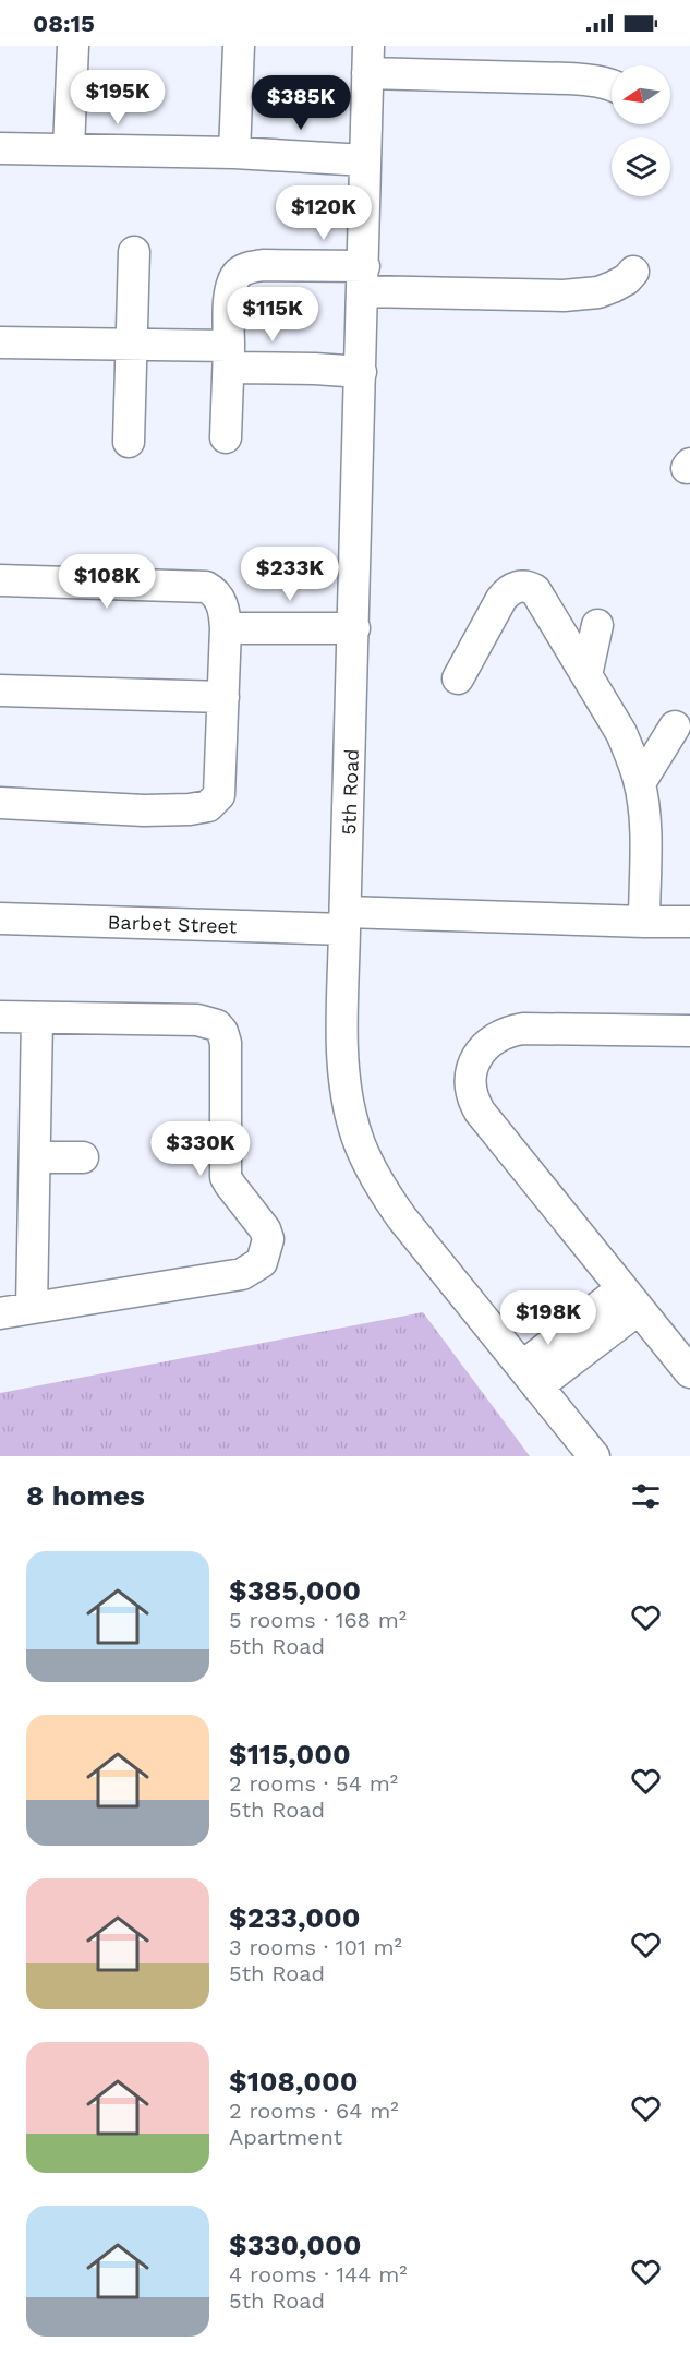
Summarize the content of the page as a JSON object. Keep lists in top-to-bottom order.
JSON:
{
  "streets": {
    "street": ["5th Road", "Barbet Street"]
  },
  "crossings": [
    ["5th Road", "Barbet Street"]
  ],
  "north": "left",
  "page": {
    "status": "08:15",
    "price": [
      "$195K",
      "$385K",
      "$120K",
      "$115K",
      "$233K",
      "$108K",
      "$330K",
      "$198K"
    ],
    "heading": "8 homes",
    "list": [
      {
        "name": "$385,000",
        "note": "5 rooms · 168 m² · 5th Road"
      },
      {
        "name": "$115,000",
        "note": "2 rooms · 54 m² · 5th Road"
      },
      {
        "name": "$233,000",
        "note": "3 rooms · 101 m² · 5th Road"
      },
      {
        "name": "$108,000",
        "note": "2 rooms · 64 m² · Apartment"
      },
      {
        "name": "$330,000",
        "note": "4 rooms · 144 m² · 5th Road"
      }
    ]
  }
}
